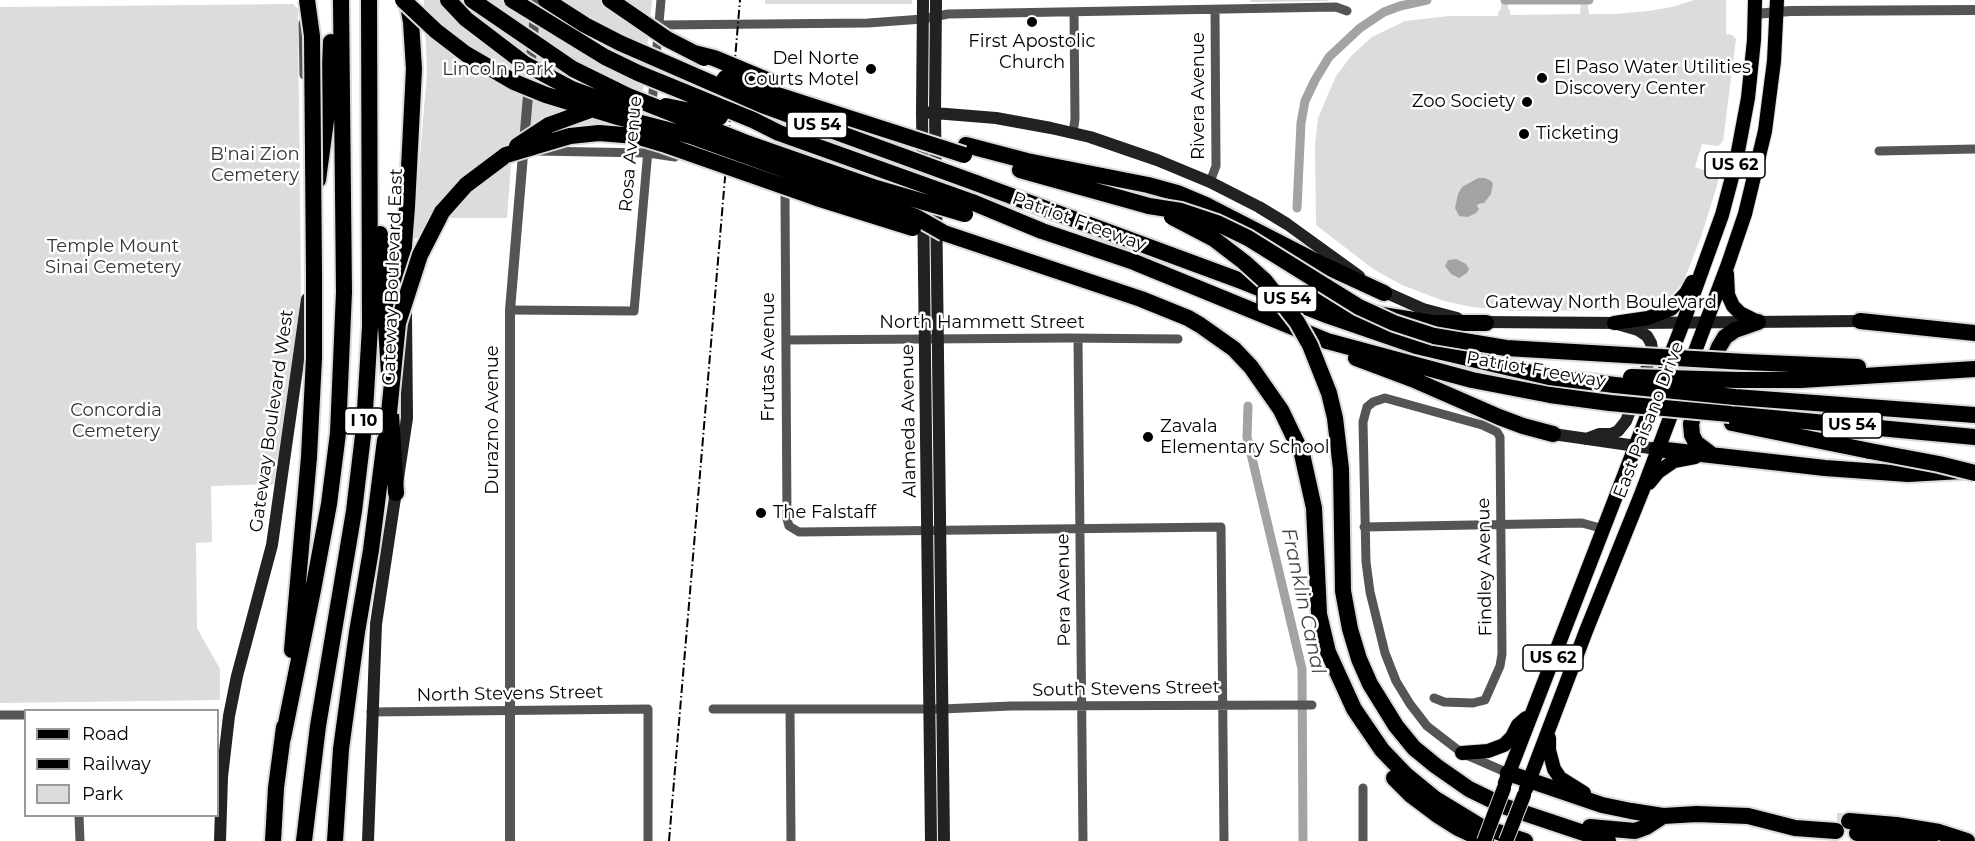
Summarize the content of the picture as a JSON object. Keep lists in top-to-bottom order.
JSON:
{
  "streets": {
    "highway": ["US 54", "Patriot Freeway", "I 10"],
    "main road": [
      "US 62",
      "Gateway Boulevard East",
      "Gateway North Boulevard",
      "East Paisano Drive",
      "Gateway Boulevard West",
      "Alameda Avenue"
    ],
    "street": [
      "Rivera Avenue",
      "Rosa Avenue",
      "North Hammett Street",
      "Frutas Avenue",
      "Durazno Avenue",
      "Findley Avenue",
      "Pera Avenue",
      "South Stevens Street",
      "North Stevens Street"
    ]
  },
  "crossings": [
    ["Rivera Avenue", "Gateway North Boulevard"],
    ["US 54", "Patriot Freeway"],
    ["Rosa Avenue", "Durazno Avenue"],
    ["Gateway Boulevard East", "North Stevens Street"],
    ["Gateway North Boulevard", "East Paisano Drive"],
    ["Gateway North Boulevard", "Alameda Avenue"],
    ["North Hammett Street", "Frutas Avenue"],
    ["North Hammett Street", "Alameda Avenue"],
    ["North Hammett Street", "Pera Avenue"],
    ["Frutas Avenue", "Alameda Avenue"],
    ["Durazno Avenue", "North Stevens Street"],
    ["Alameda Avenue", "South Stevens Street"],
    ["Pera Avenue", "South Stevens Street"]
  ],
  "water": ["Franklin Canal"],
  "parks": [
    "Lincoln Park",
    "B'nai Zion Cemetery",
    "Temple Mount Sinai Cemetery",
    "Concordia Cemetery"
  ],
  "places": [
    "First Apostolic Church",
    "Del Norte Courts Motel",
    "El Paso Water Utilities Discovery Center",
    "Zoo Society",
    "Ticketing",
    "Zavala Elementary School",
    "The Falstaff"
  ],
  "legend": ["Road", "Railway", "Park"]
}
